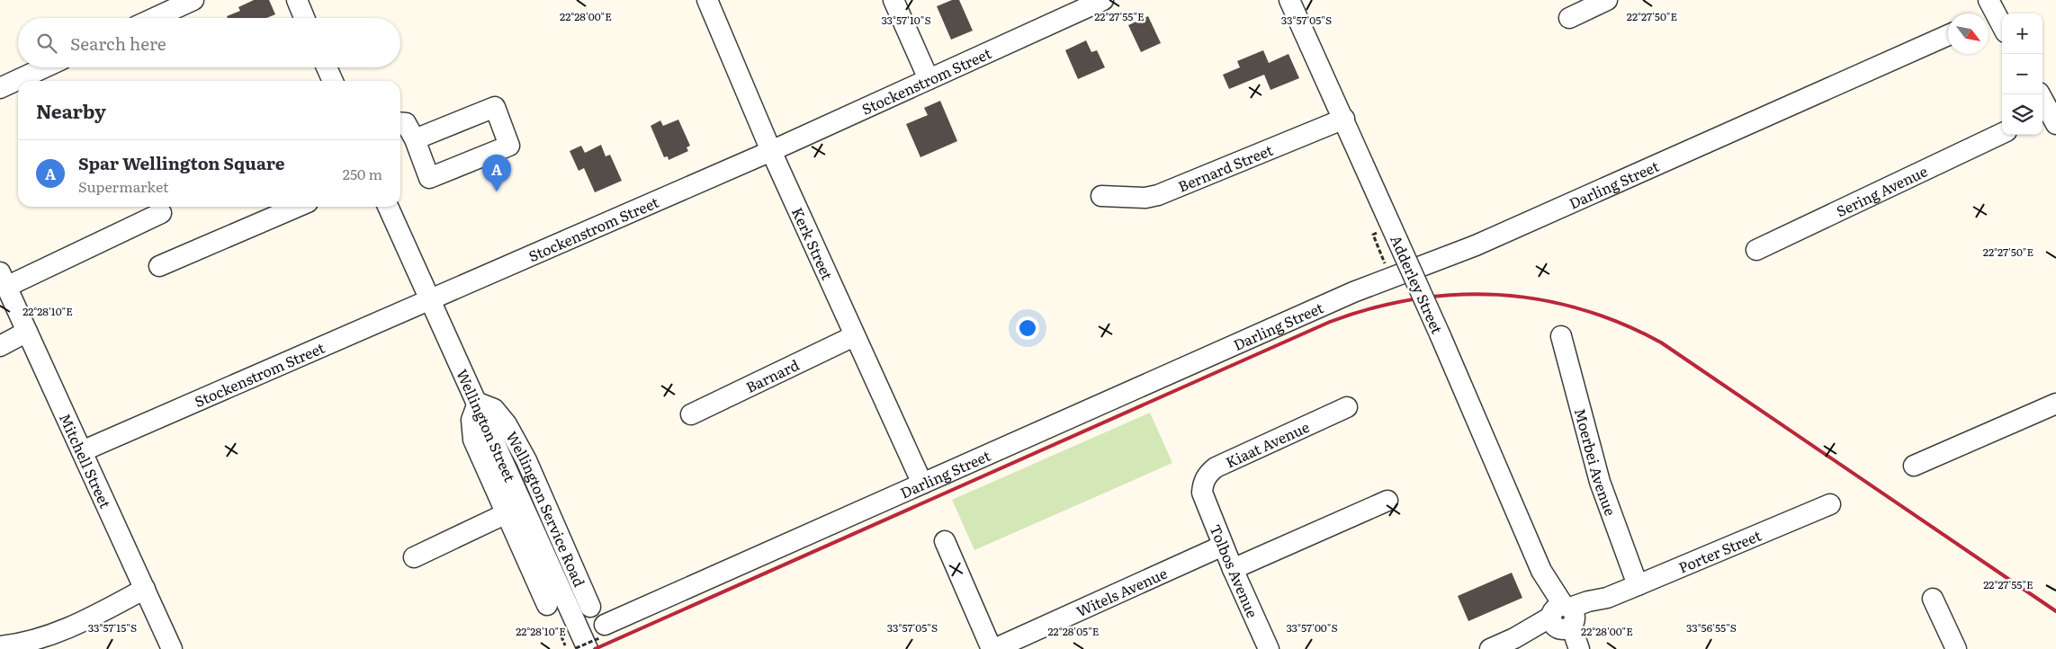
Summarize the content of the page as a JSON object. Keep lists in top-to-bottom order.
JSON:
{
  "streets": {
    "street": [
      "Stockenstrom Street",
      "Bernard Street",
      "Darling Street",
      "Sering Avenue",
      "Kerk Street",
      "Adderley Street",
      "Barnard",
      "Wellington Street",
      "Kiaat Avenue",
      "Mitchell Street",
      "Moerbei Avenue",
      "Wellington Service Road",
      "Porter Street",
      "Tolbos Avenue",
      "Witels Avenue"
    ]
  },
  "crossings": [
    ["Stockenstrom Street", "Kerk Street"],
    ["Stockenstrom Street", "Wellington Street"],
    ["Stockenstrom Street", "Mitchell Street"],
    ["Bernard Street", "Adderley Street"],
    ["Darling Street", "Kerk Street"],
    ["Darling Street", "Wellington Street"],
    ["Kerk Street", "Barnard"],
    ["Adderley Street", "Porter Street"],
    ["Wellington Street", "Wellington Service Road"],
    ["Kiaat Avenue", "Tolbos Avenue"],
    ["Moerbei Avenue", "Porter Street"],
    ["Tolbos Avenue", "Witels Avenue"]
  ],
  "north": "bottom right",
  "page": {
    "map_buttons": ["+", "−"],
    "search": "Search here",
    "heading": "Nearby",
    "list": [
      {
        "mark": "A",
        "name": "Spar Wellington Square",
        "note": "Supermarket",
        "value": "250 m"
      }
    ],
    "pins": "A"
  },
  "coordinates": [
    "22°28'00\"E",
    "22°27'55\"E",
    "22°27'50\"E",
    "33°57'10\"S",
    "33°57'05\"S",
    "22°28'10\"E",
    "33°57'15\"S",
    "33°57'00\"S",
    "33°56'55\"S",
    "22°28'05\"E"
  ]
}
